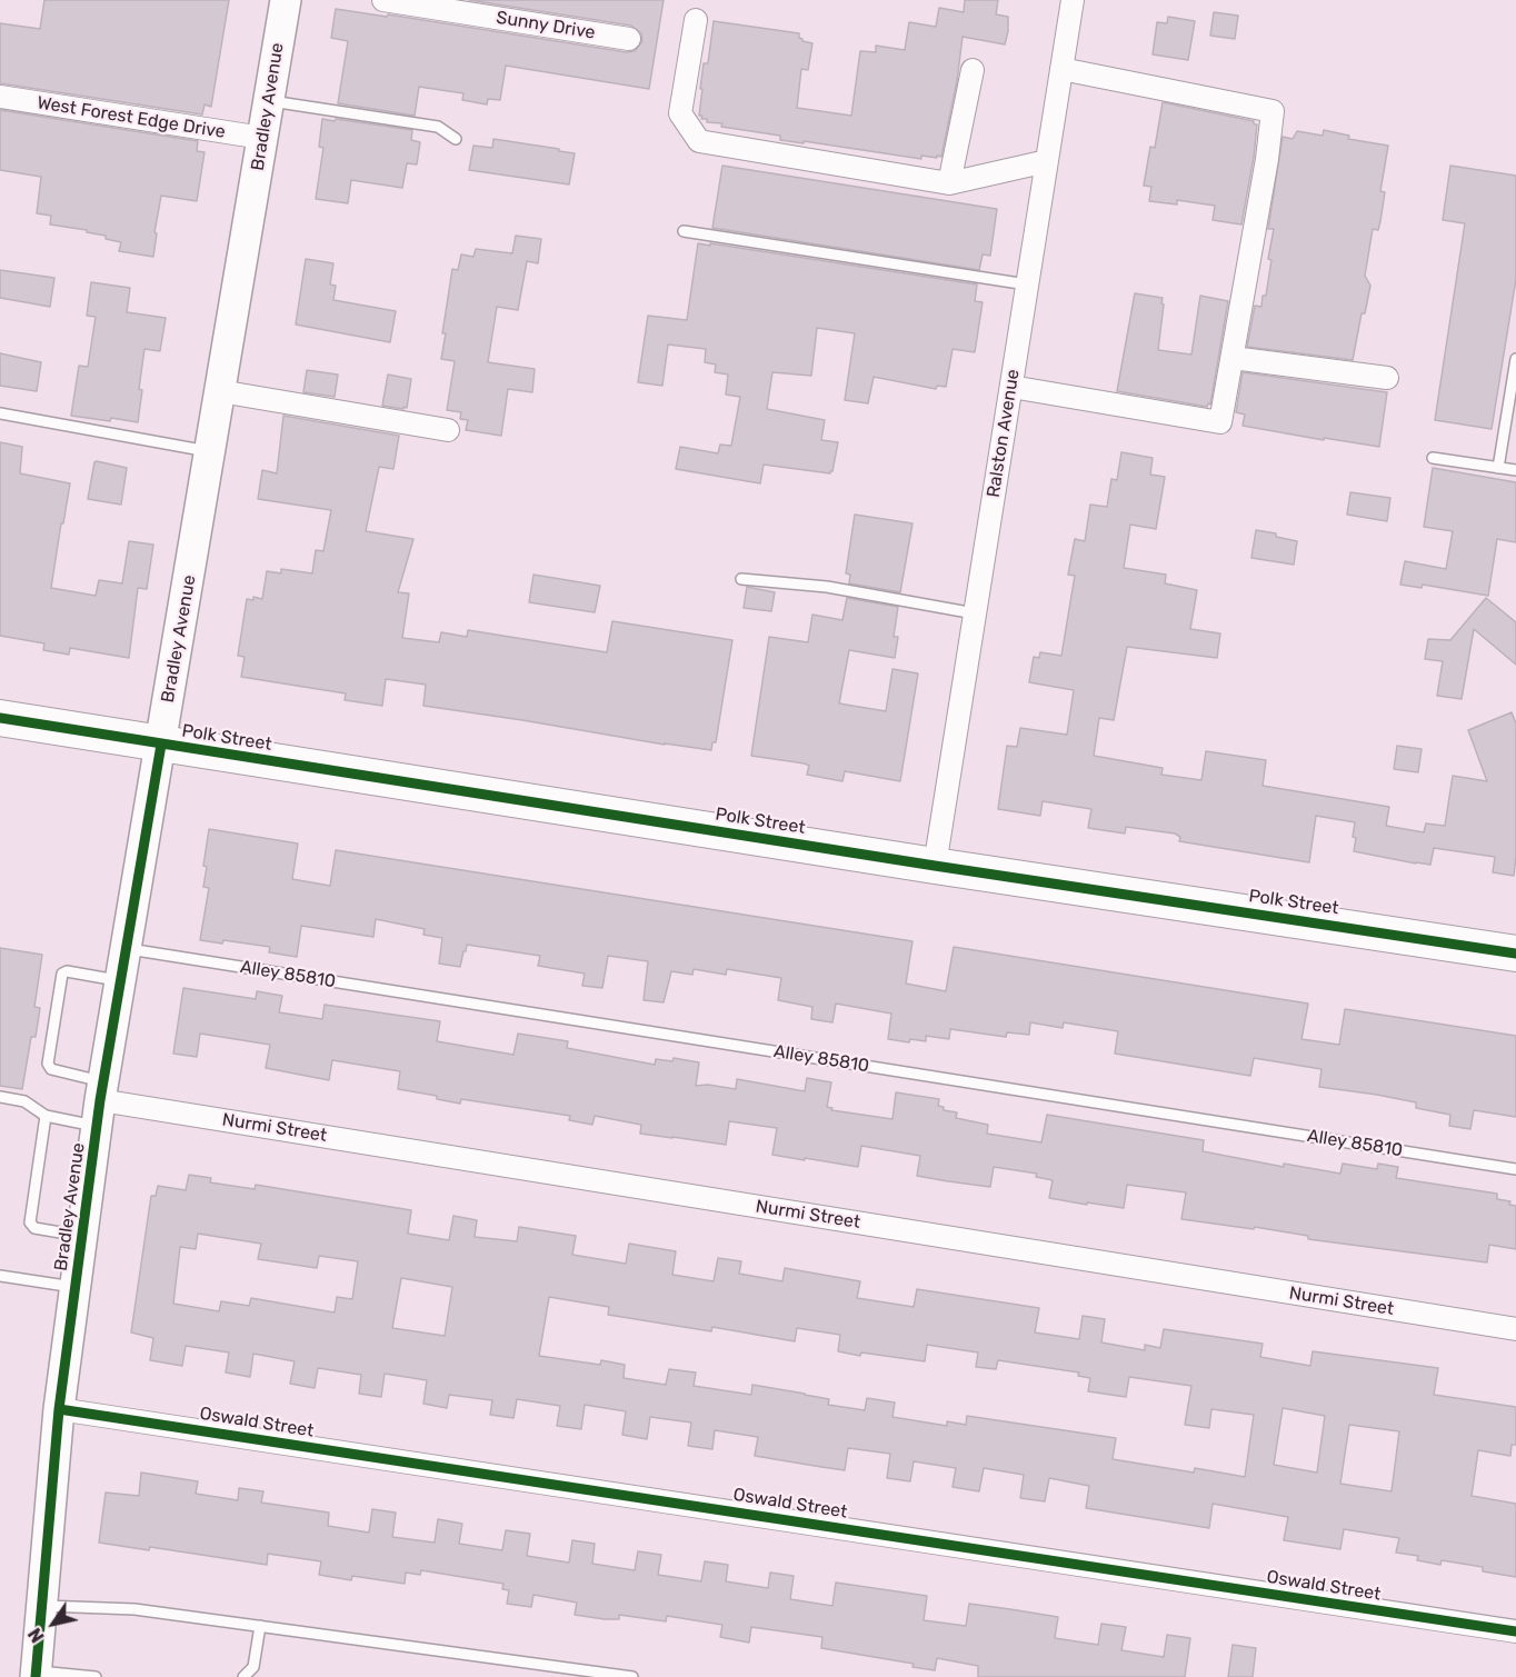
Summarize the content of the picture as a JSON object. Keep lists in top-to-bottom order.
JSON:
{
  "streets": {
    "main road": ["Polk Street"],
    "street": [
      "Sunny Drive",
      "Bradley Avenue",
      "West Forest Edge Drive",
      "Ralston Avenue",
      "Nurmi Street",
      "Oswald Street"
    ],
    "lane": ["Alley 85810"]
  },
  "crossings": [
    ["Bradley Avenue", "West Forest Edge Drive"],
    ["Bradley Avenue", "Polk Street"],
    ["Bradley Avenue", "Alley 85810"],
    ["Bradley Avenue", "Nurmi Street"],
    ["Bradley Avenue", "Oswald Street"],
    ["Ralston Avenue", "Polk Street"]
  ],
  "north": "bottom left"
}
